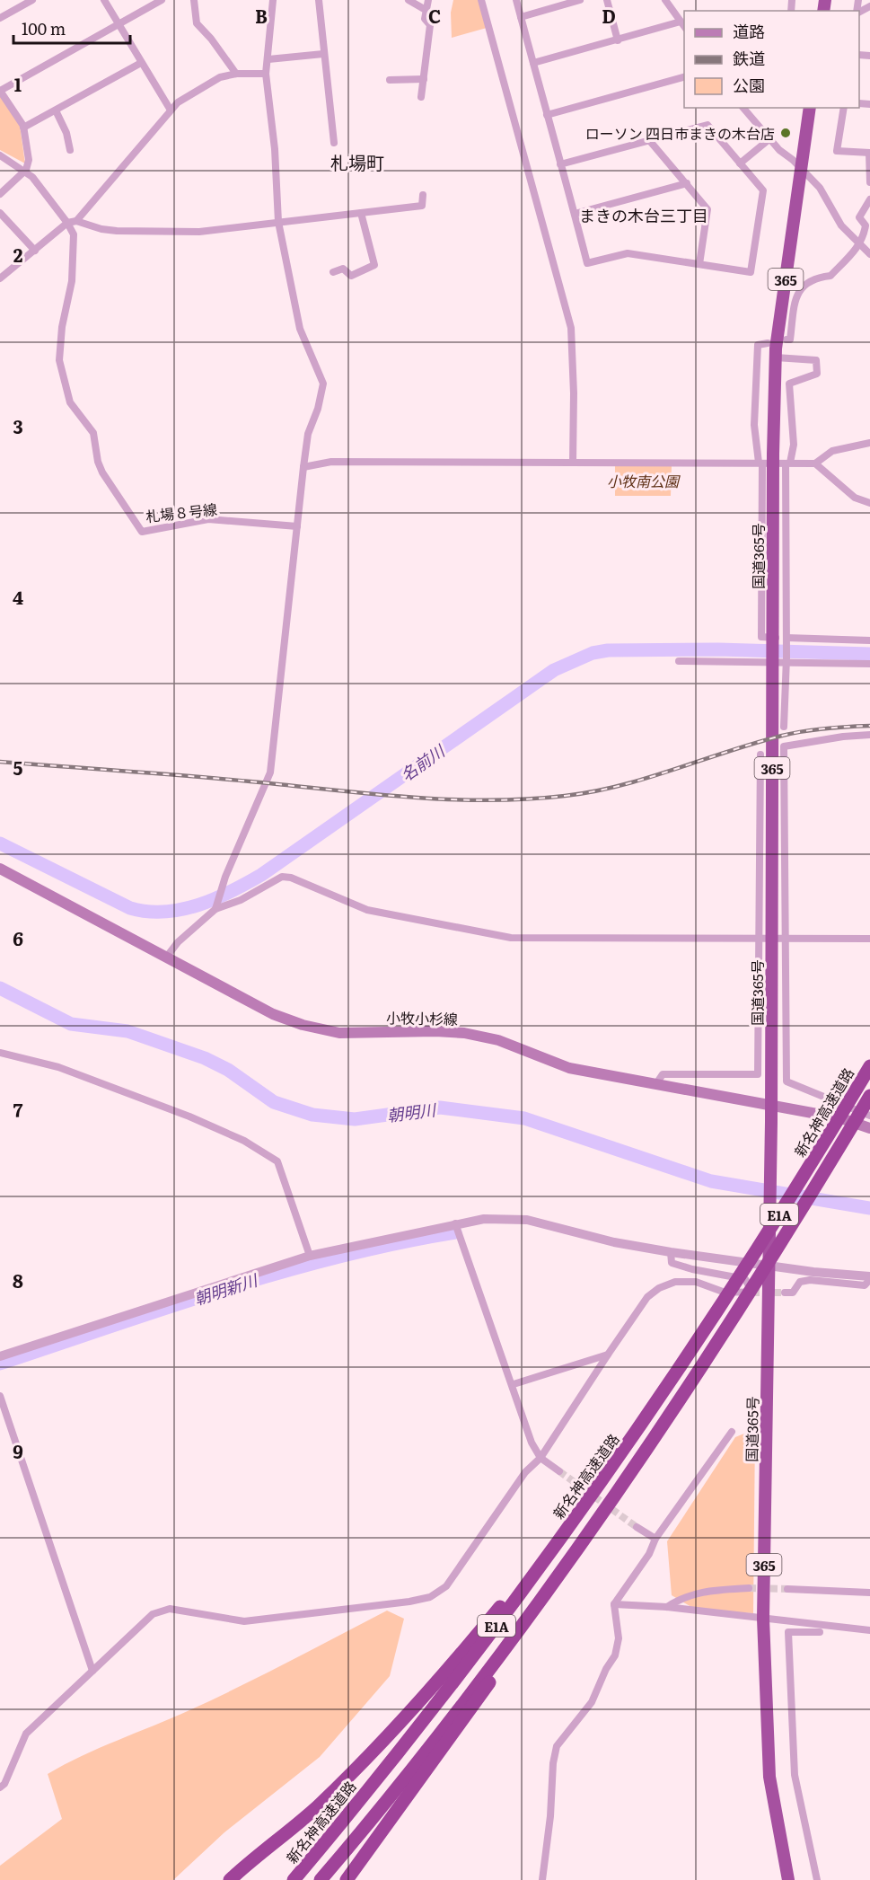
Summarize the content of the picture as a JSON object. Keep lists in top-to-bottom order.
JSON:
{
  "streets": {
    "highway": [
      "365",
      "国道365号",
      "新名神高速道路",
      "E1A"
    ],
    "main road": ["小牧小杉線"],
    "street": ["札場８号線"]
  },
  "crossings": [
    ["国道365号", "小牧小杉線"]
  ],
  "districts": ["札場町", "まきの木台三丁目"],
  "water": ["名前川", "朝明川", "朝明新川"],
  "parks": ["小牧南公園"],
  "places": ["ローソン 四日市まきの木台店"],
  "legend": ["道路", "鉄道", "公園"],
  "scale_bar": "100 m",
  "grid": {
    "columns": ["B", "C", "D"],
    "rows": [
      "1",
      "2",
      "3",
      "4",
      "5",
      "6",
      "7",
      "8",
      "9"
    ]
  }
}
